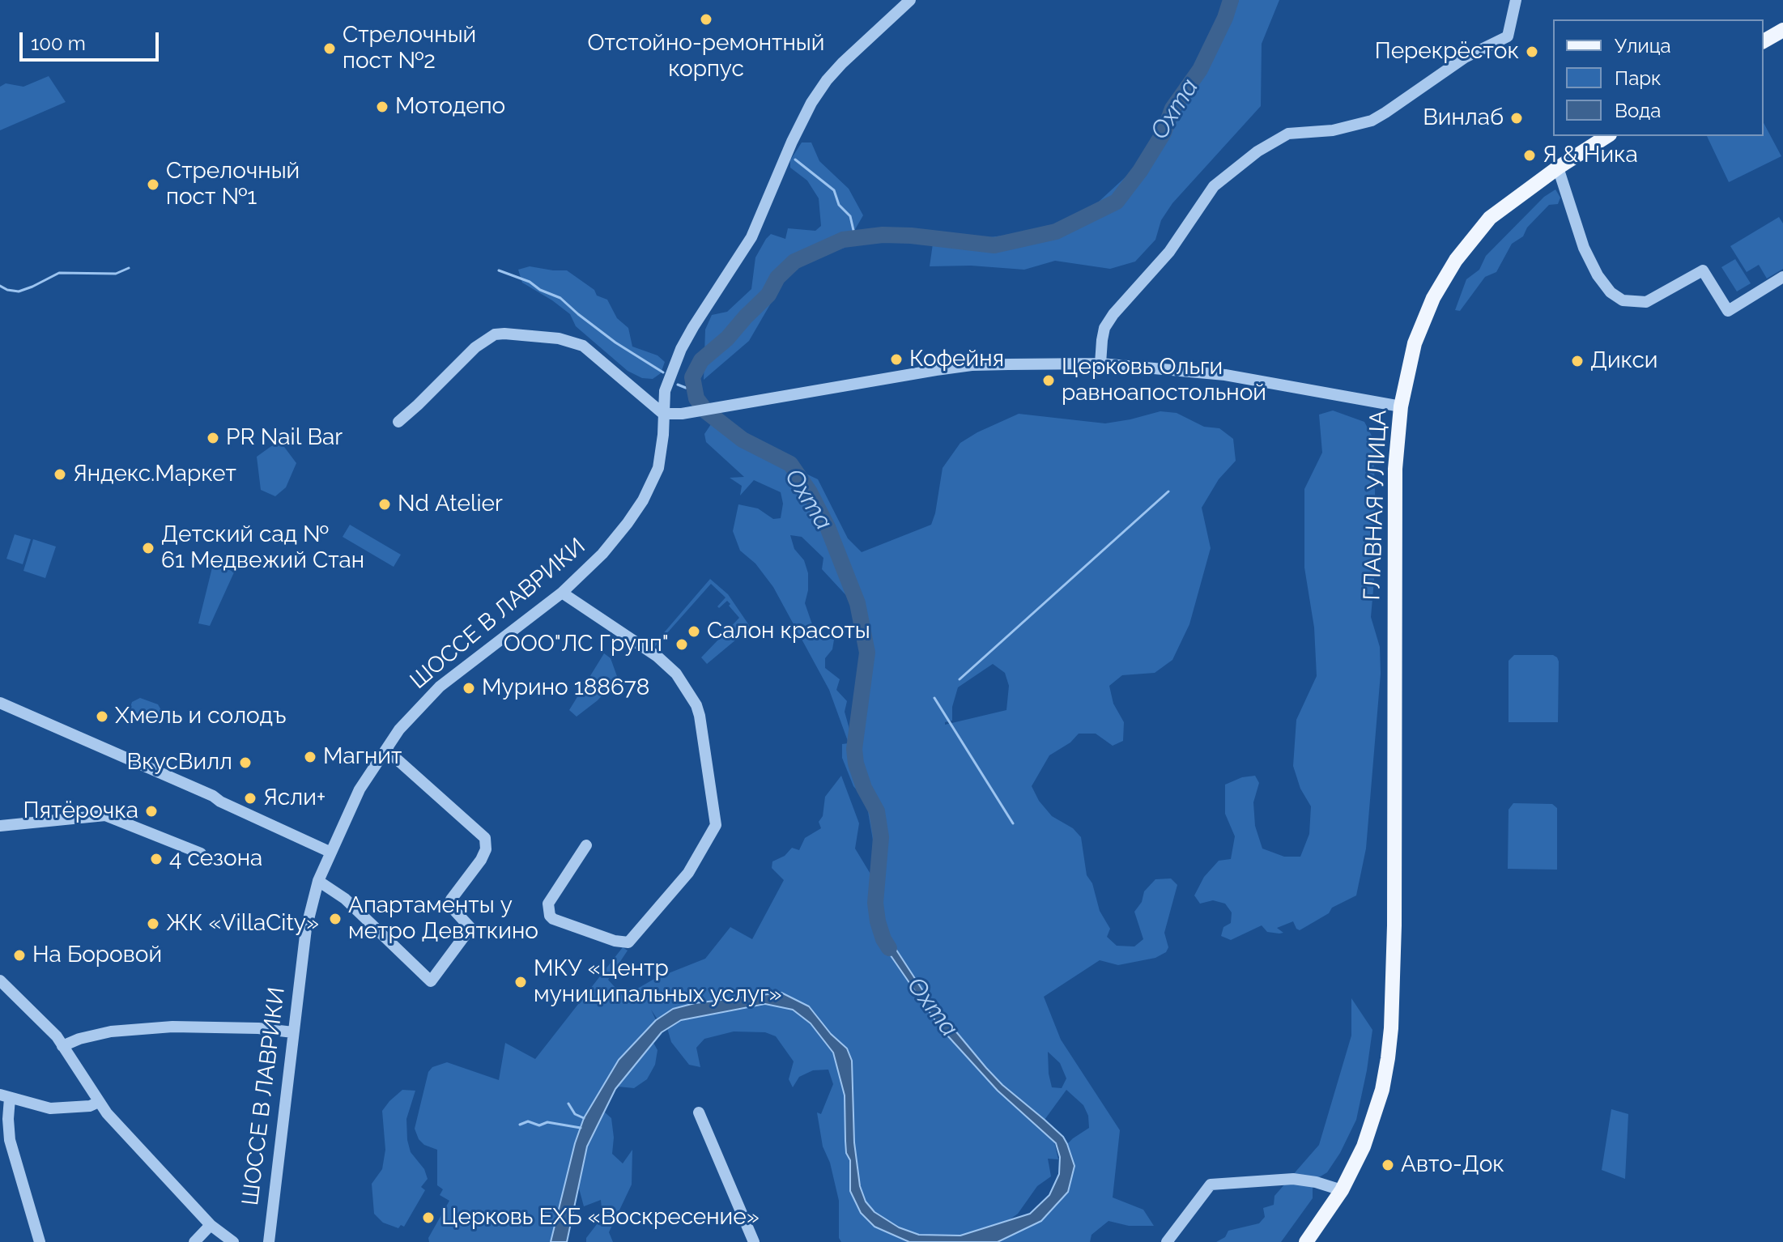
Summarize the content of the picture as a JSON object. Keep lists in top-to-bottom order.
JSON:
{
  "streets": {
    "main road": ["ГЛАВНАЯ УЛИЦА"],
    "street": ["ШОССЕ В ЛАВРИКИ"]
  },
  "water": ["Охта"],
  "places": [
    "Отстойно-ремонтный корпус",
    "Стрелочный пост №2",
    "Перекрёсток",
    "Мотодепо",
    "Винлаб",
    "Я & Ника",
    "Стрелочный пост №1",
    "Кофейня",
    "Дикси",
    "Церковь Ольги равноапостольной",
    "PR Nail Bar",
    "Яндекс.Маркет",
    "Nd Atelier",
    "Детский сад № 61 Медвежий Стан",
    "Салон красоты",
    "ООО\"ЛС Групп\"",
    "Мурино 188678",
    "Хмель и солодъ",
    "Магнит",
    "ВкусВилл",
    "Ясли+",
    "Пятёрочка",
    "4 сезона",
    "Апартаменты у метро Девяткино",
    "ЖК «VillaCity»",
    "На Боровой",
    "МКУ «Центр муниципальных услуг»",
    "Авто-Док",
    "Церковь ЕХБ «Воскресение»"
  ],
  "legend": ["Улица", "Парк", "Вода"],
  "scale_bar": "100 m"
}
